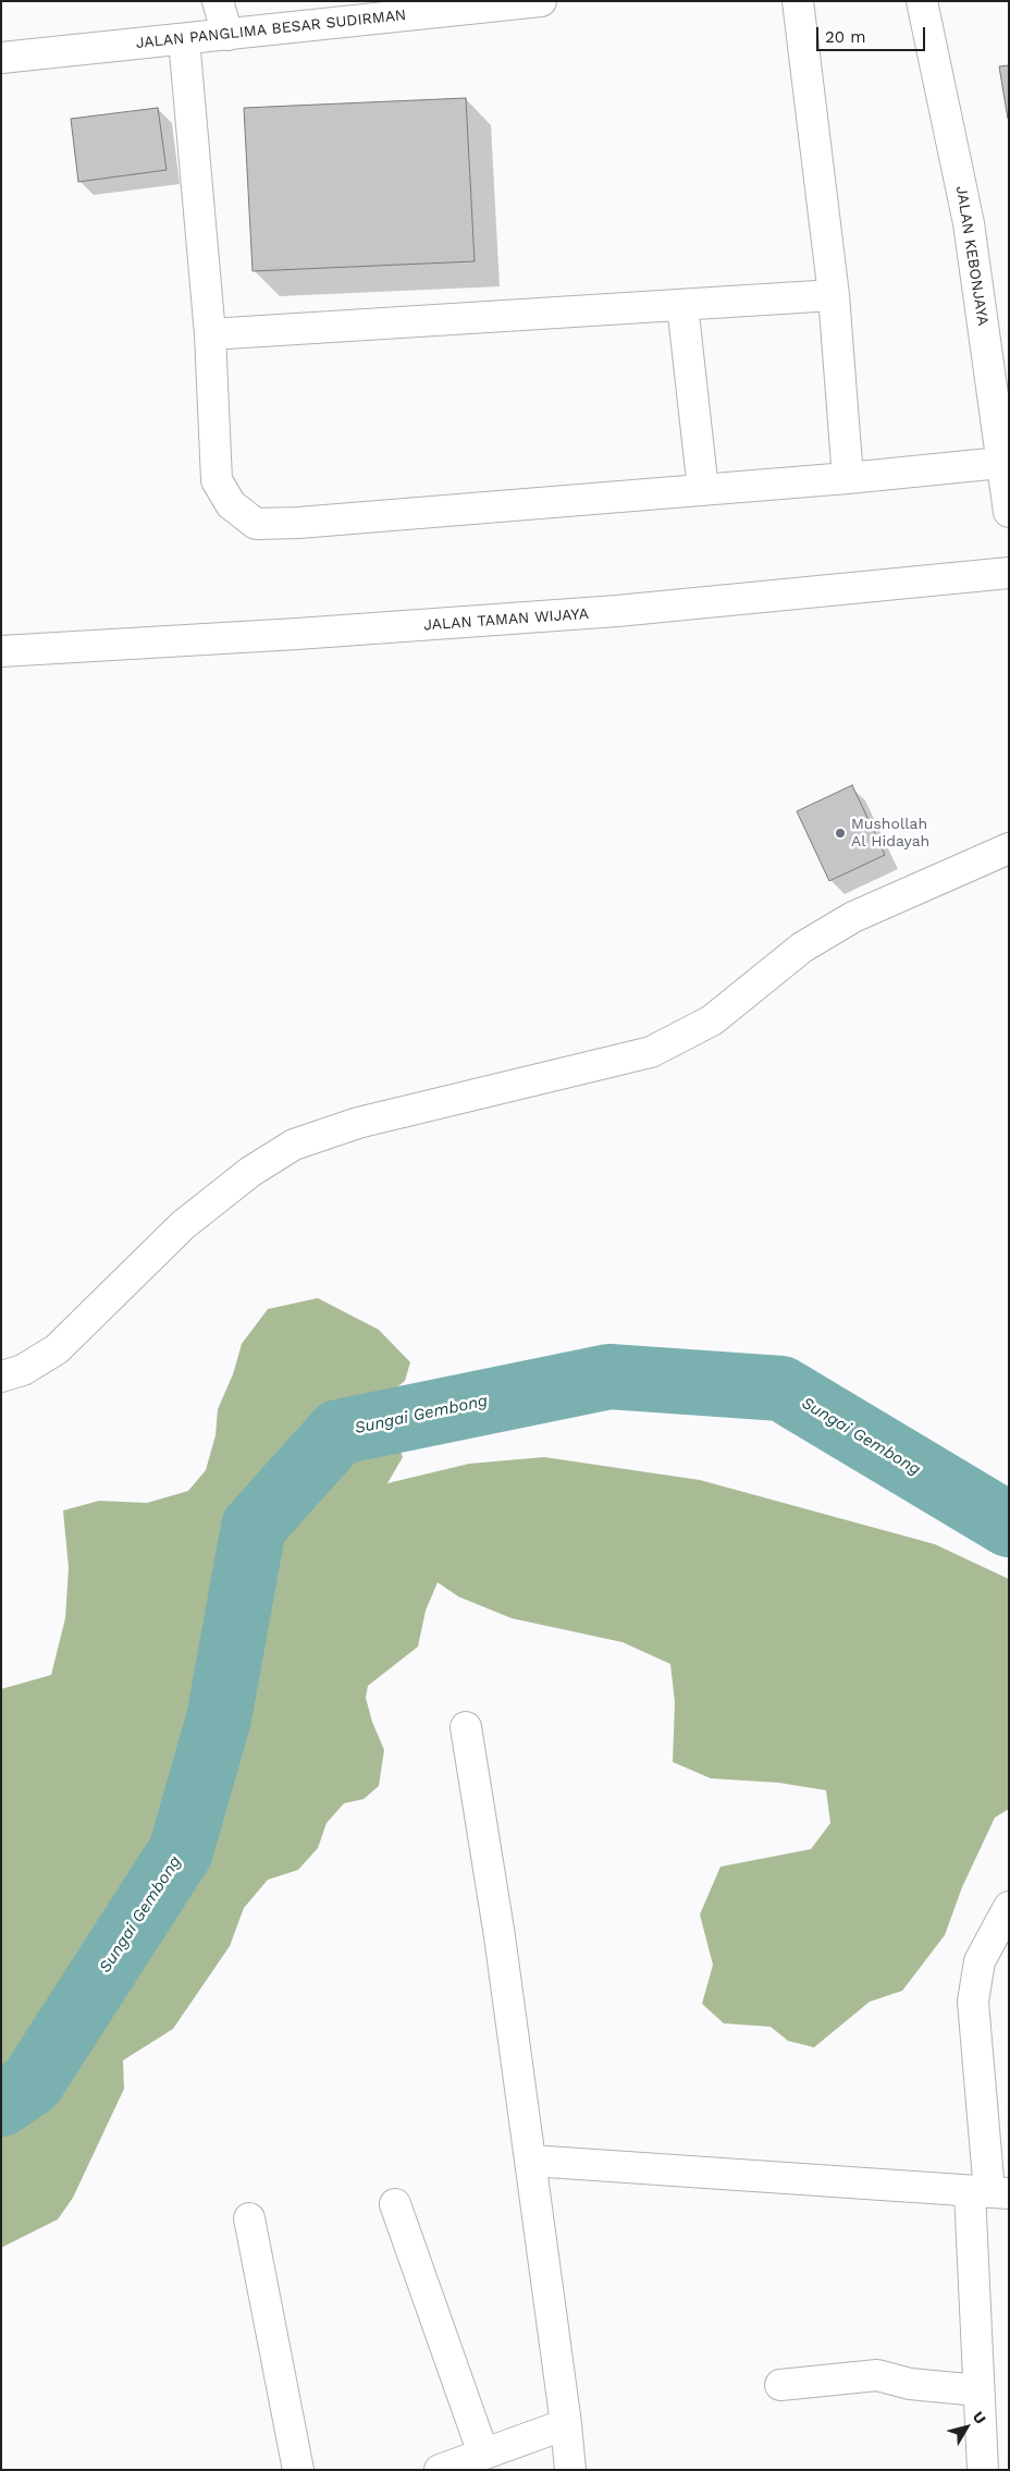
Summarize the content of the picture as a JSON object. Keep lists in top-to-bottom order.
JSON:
{
  "streets": {
    "street": ["JALAN PANGLIMA BESAR SUDIRMAN", "JALAN KEBONJAYA", "JALAN TAMAN WIJAYA"]
  },
  "water": ["Sungai Gembong"],
  "places": ["Mushollah Al Hidayah"],
  "scale_bar": "20 m",
  "north": "top right"
}
